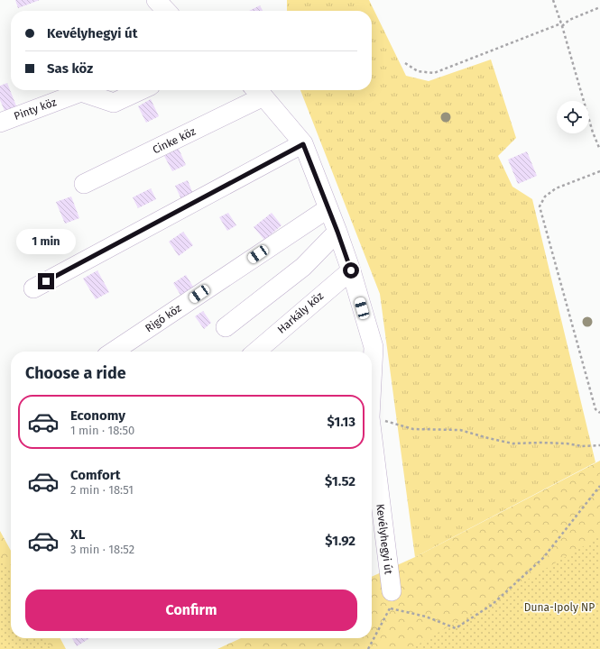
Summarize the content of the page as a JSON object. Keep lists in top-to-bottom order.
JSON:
{
  "streets": {
    "street": [
      "Pinty köz",
      "Cinke köz",
      "Harkály köz",
      "Rigó köz",
      "Kevélyhegyi út"
    ]
  },
  "crossings": [
    ["Cinke köz", "Kevélyhegyi út"],
    ["Harkály köz", "Kevélyhegyi út"],
    ["Rigó köz", "Kevélyhegyi út"]
  ],
  "parks": ["Duna-Ipoly NP"],
  "page": {
    "banner": ["Kevélyhegyi út", "Sas köz"],
    "bubble": "1 min",
    "heading": "Choose a ride",
    "list": [
      {
        "name": "Economy",
        "note": "1 min · 18:50",
        "value": "$1.13"
      },
      {
        "name": "Comfort",
        "note": "2 min · 18:51",
        "value": "$1.52"
      },
      {
        "name": "XL",
        "note": "3 min · 18:52",
        "value": "$1.92"
      }
    ],
    "buttons": "Confirm"
  }
}
